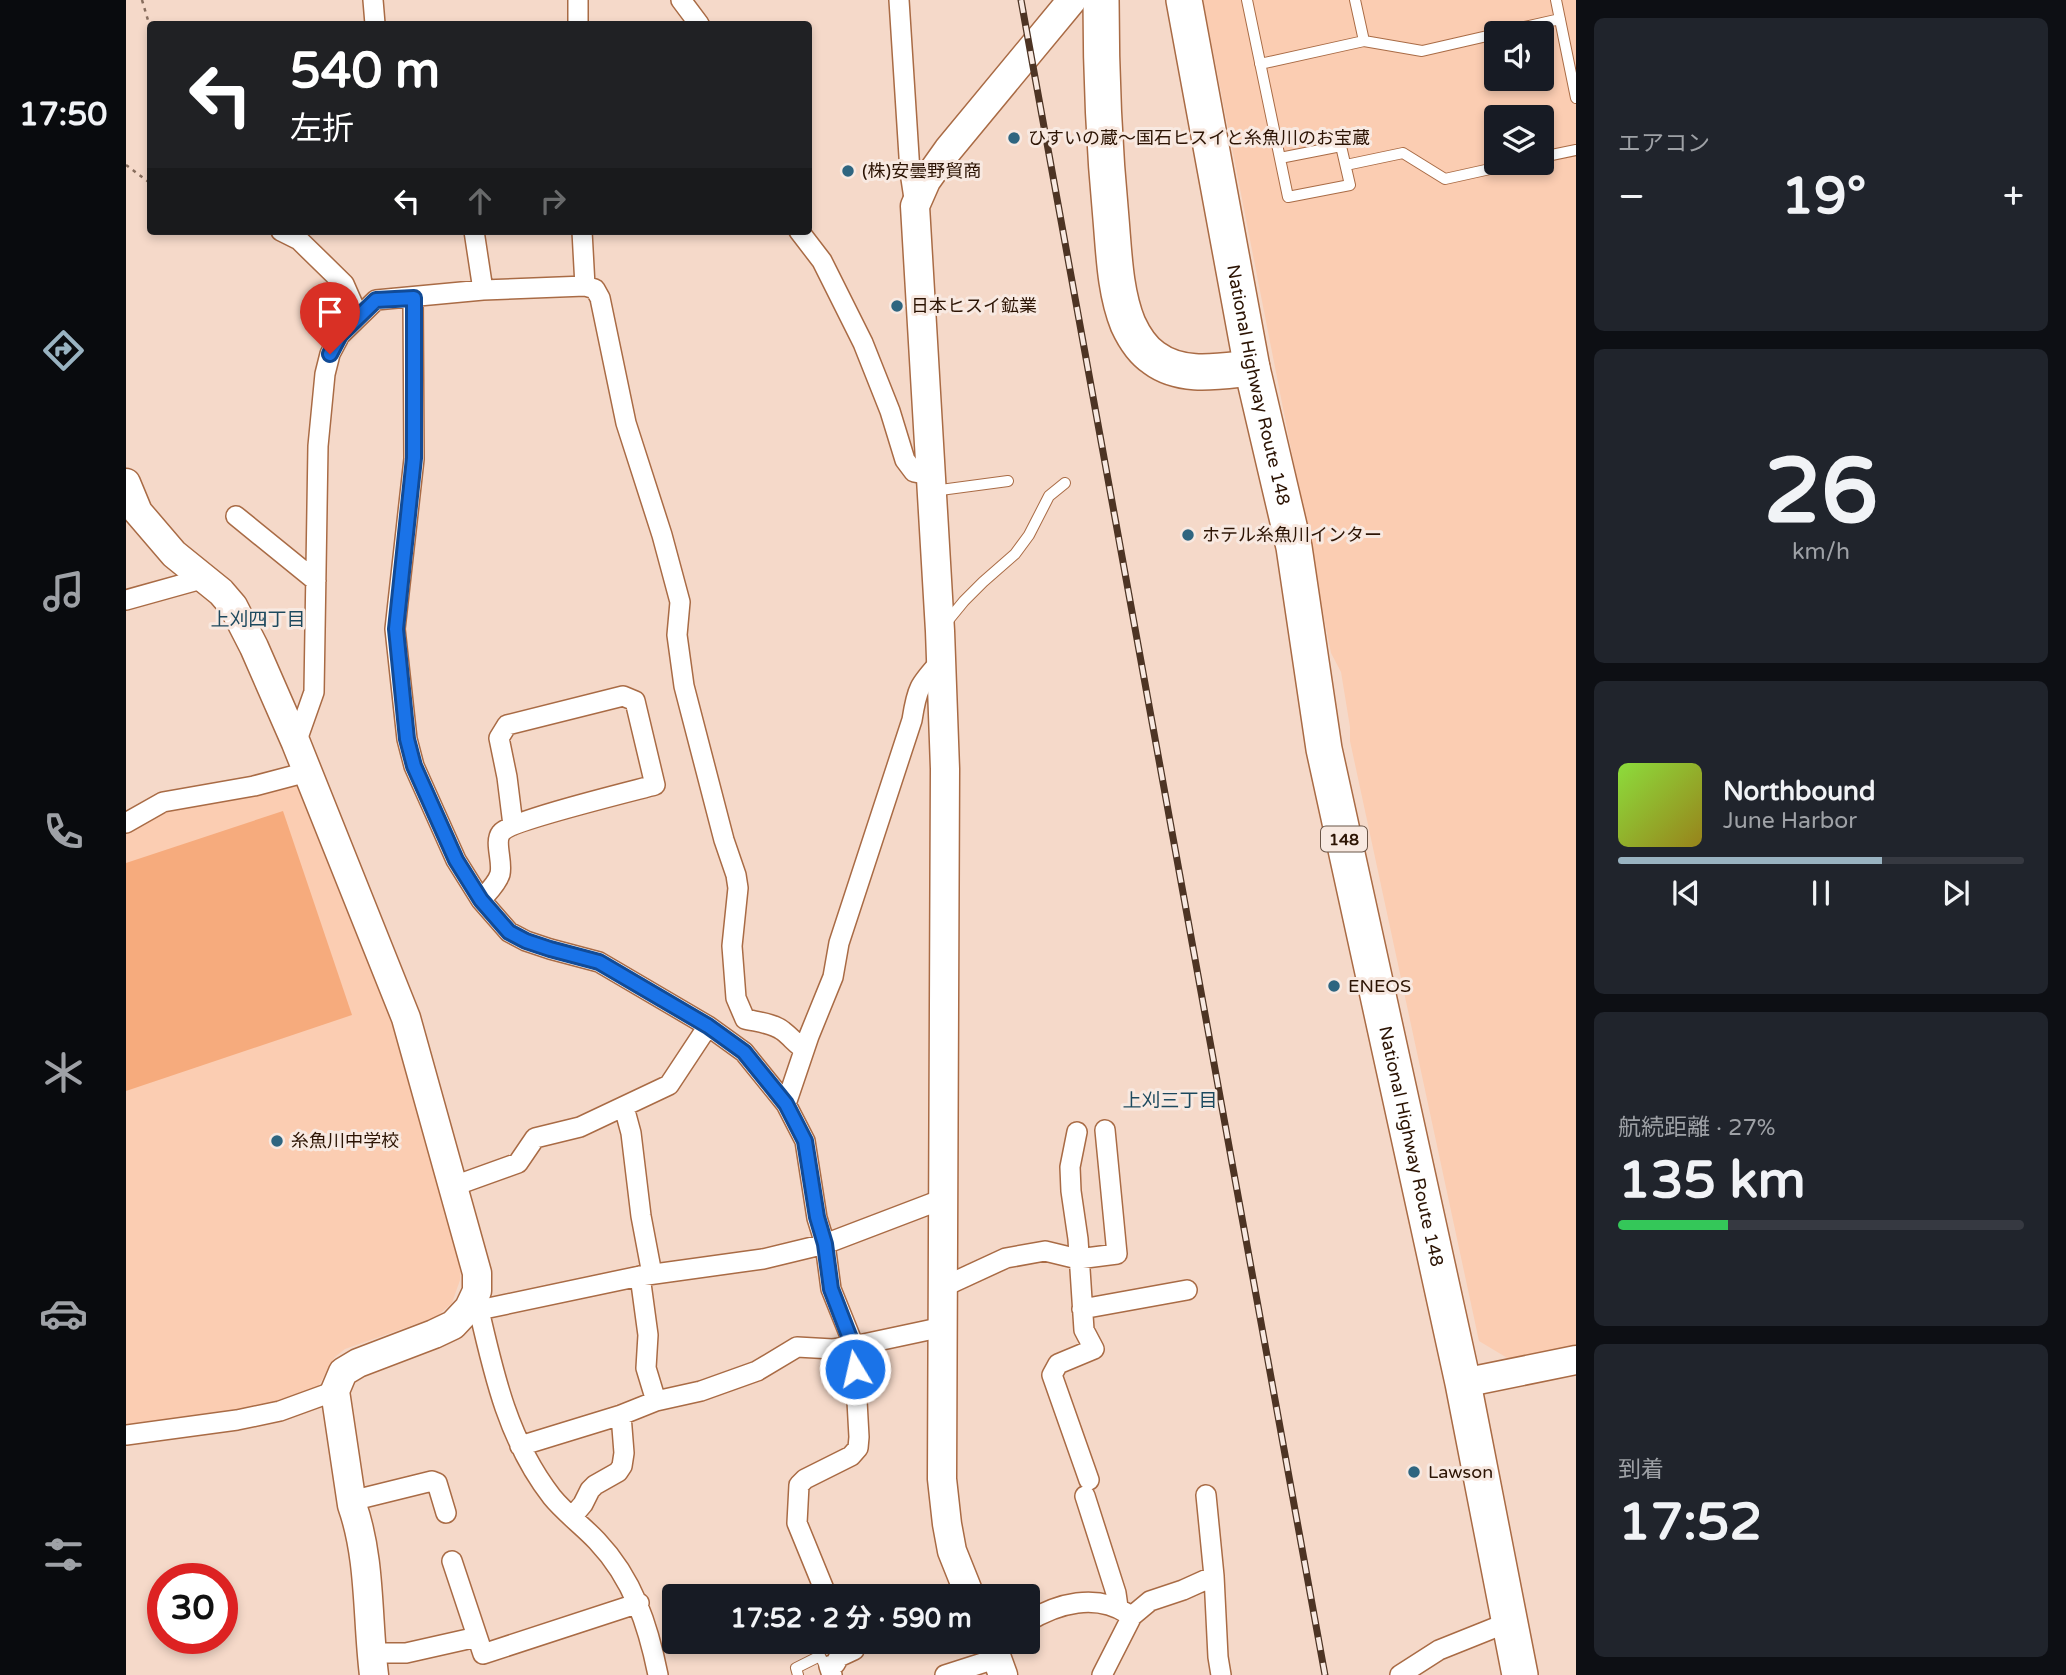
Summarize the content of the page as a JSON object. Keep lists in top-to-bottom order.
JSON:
{
  "streets": {
    "highway": ["National Highway Route 148", "148"]
  },
  "districts": ["上刈四丁目", "上刈三丁目"],
  "places": [
    "ひすいの蔵～国石ヒスイと糸魚川のお宝蔵",
    "(株)安曇野貿商",
    "日本ヒスイ鉱業",
    "ホテル糸魚川インター",
    "ENEOS",
    "糸魚川中学校",
    "Lawson"
  ],
  "page": {
    "tabs": "17:50",
    "tile": [
      "エアコン",
      ["26", "km/h"],
      ["航続距離 · 27%", "135 km"],
      ["到着", "17:52"]
    ],
    "turn": ["540 m", "左折"],
    "heat": ["−", "19°", "+"],
    "song": ["Northbound", "June Harbor"],
    "limit": "30",
    "trip": "17:52 · 2 分 · 590 m"
  }
}
